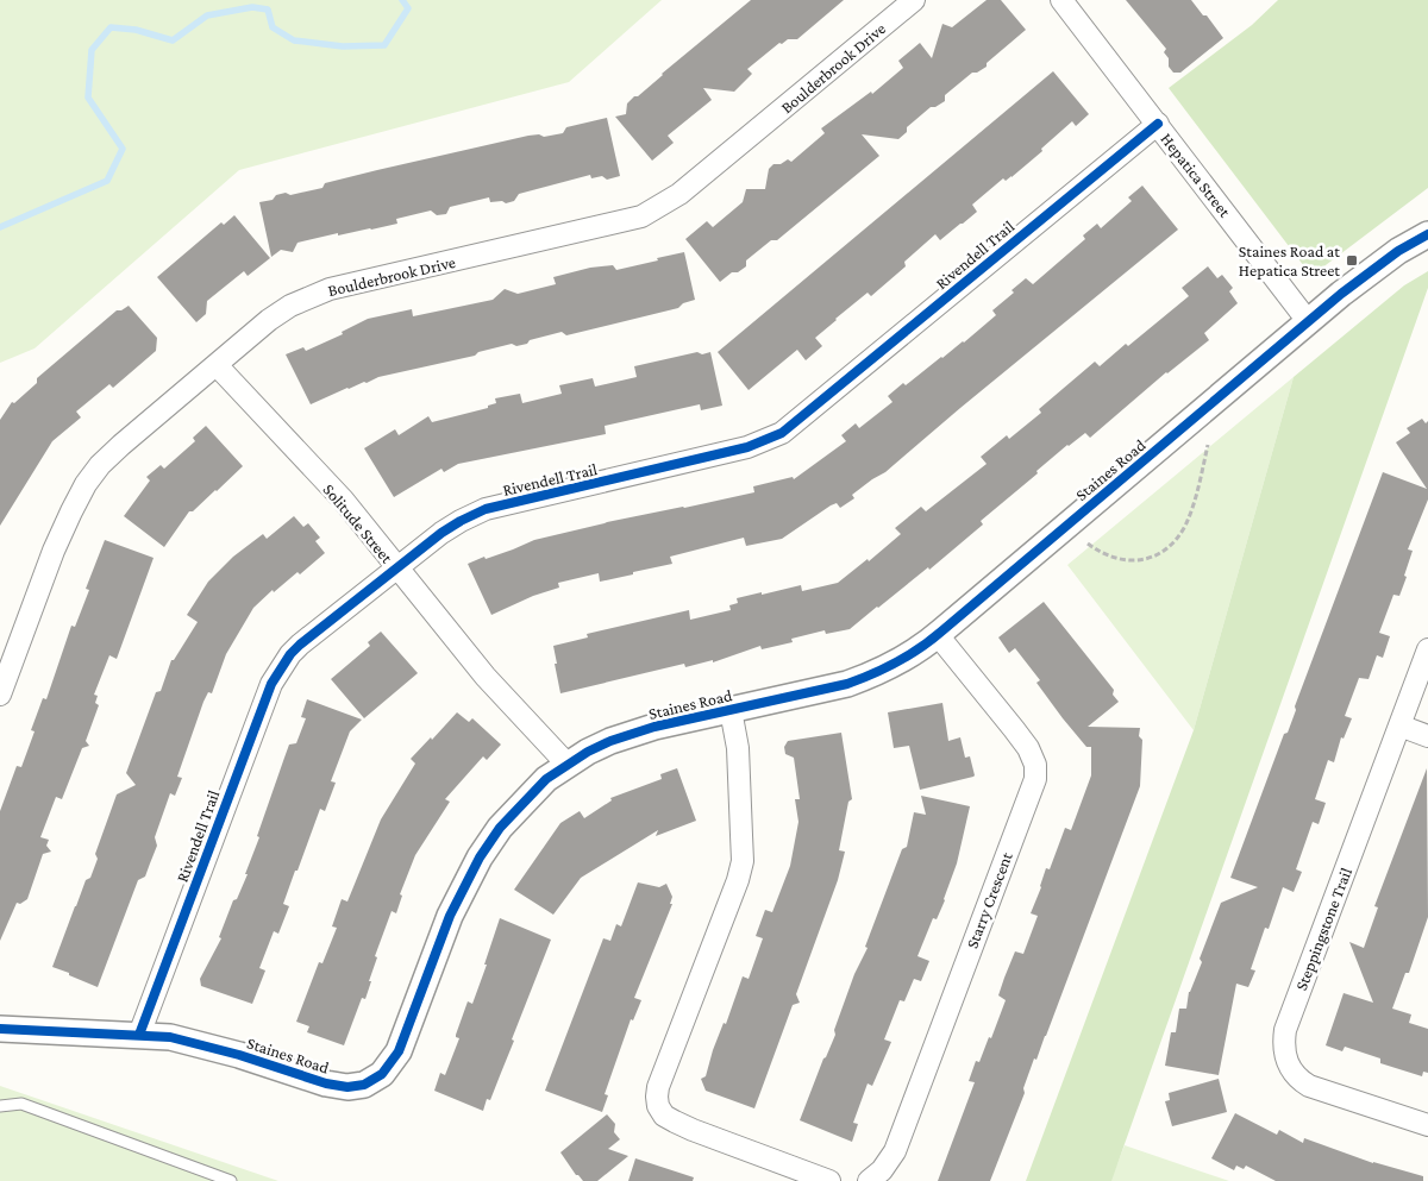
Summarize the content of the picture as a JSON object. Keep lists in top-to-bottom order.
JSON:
{
  "streets": {
    "street": [
      "Boulderbrook Drive",
      "Hepatica Street",
      "Rivendell Trail",
      "Staines Road",
      "Solitude Street",
      "Starry Crescent",
      "Steppingstone Trail"
    ]
  },
  "crossings": [
    ["Boulderbrook Drive", "Solitude Street"],
    ["Hepatica Street", "Rivendell Trail"],
    ["Hepatica Street", "Staines Road"],
    ["Rivendell Trail", "Staines Road"],
    ["Rivendell Trail", "Solitude Street"],
    ["Staines Road", "Solitude Street"],
    ["Staines Road", "Starry Crescent"]
  ],
  "places": {
    "transit": ["Staines Road at Hepatica Street"]
  }
}
